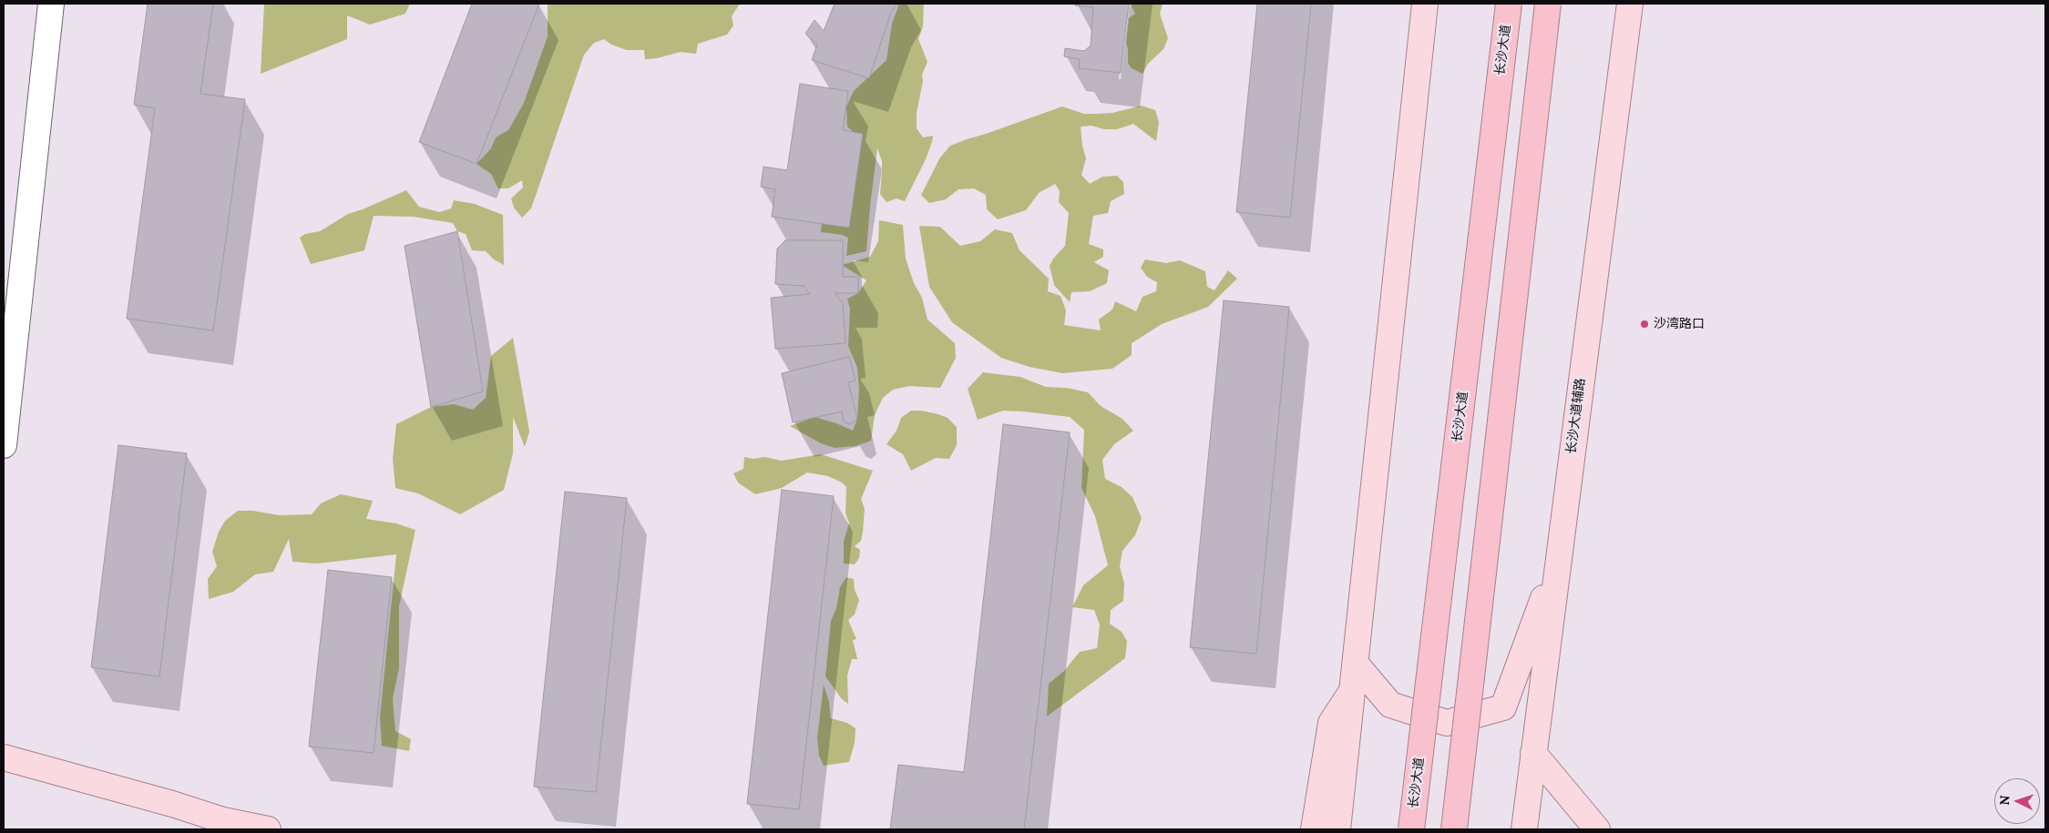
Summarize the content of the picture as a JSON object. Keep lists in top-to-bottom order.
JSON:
{
  "streets": {
    "highway": ["长沙大道"],
    "main road": ["长沙大道辅路"]
  },
  "places": ["沙湾路口"],
  "north": "left"
}
